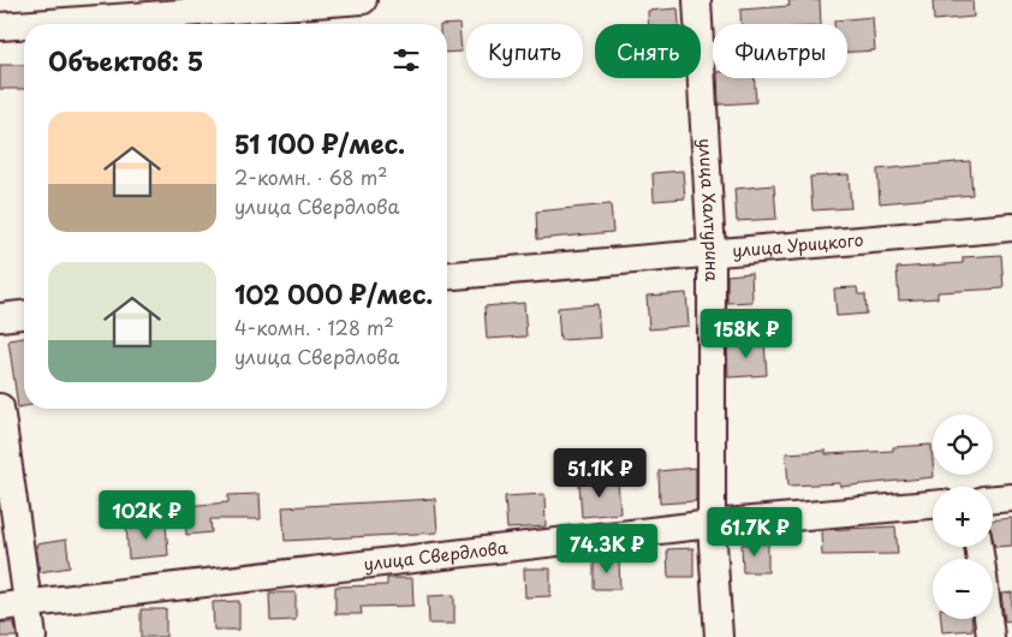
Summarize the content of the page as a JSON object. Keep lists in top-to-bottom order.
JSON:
{
  "streets": {
    "street": ["улица Халтурина", "улица Урицкого", "улица Свердлова"]
  },
  "crossings": [
    ["улица Халтурина", "улица Урицкого"],
    ["улица Халтурина", "улица Свердлова"]
  ],
  "page": {
    "chip": ["Купить", "Снять", "Фильтры"],
    "heading": "Объектов: 5",
    "list": [
      {
        "name": "51 100 ₽/мес.",
        "note": "2-комн. · 68 m² · улица Свердлова"
      },
      {
        "name": "102 000 ₽/мес.",
        "note": "4-комн. · 128 m² · улица Свердлова"
      }
    ],
    "price": [
      "158K ₽",
      "51.1K ₽",
      "102K ₽",
      "61.7K ₽",
      "74.3K ₽"
    ],
    "map_buttons": ["+", "−"]
  }
}
